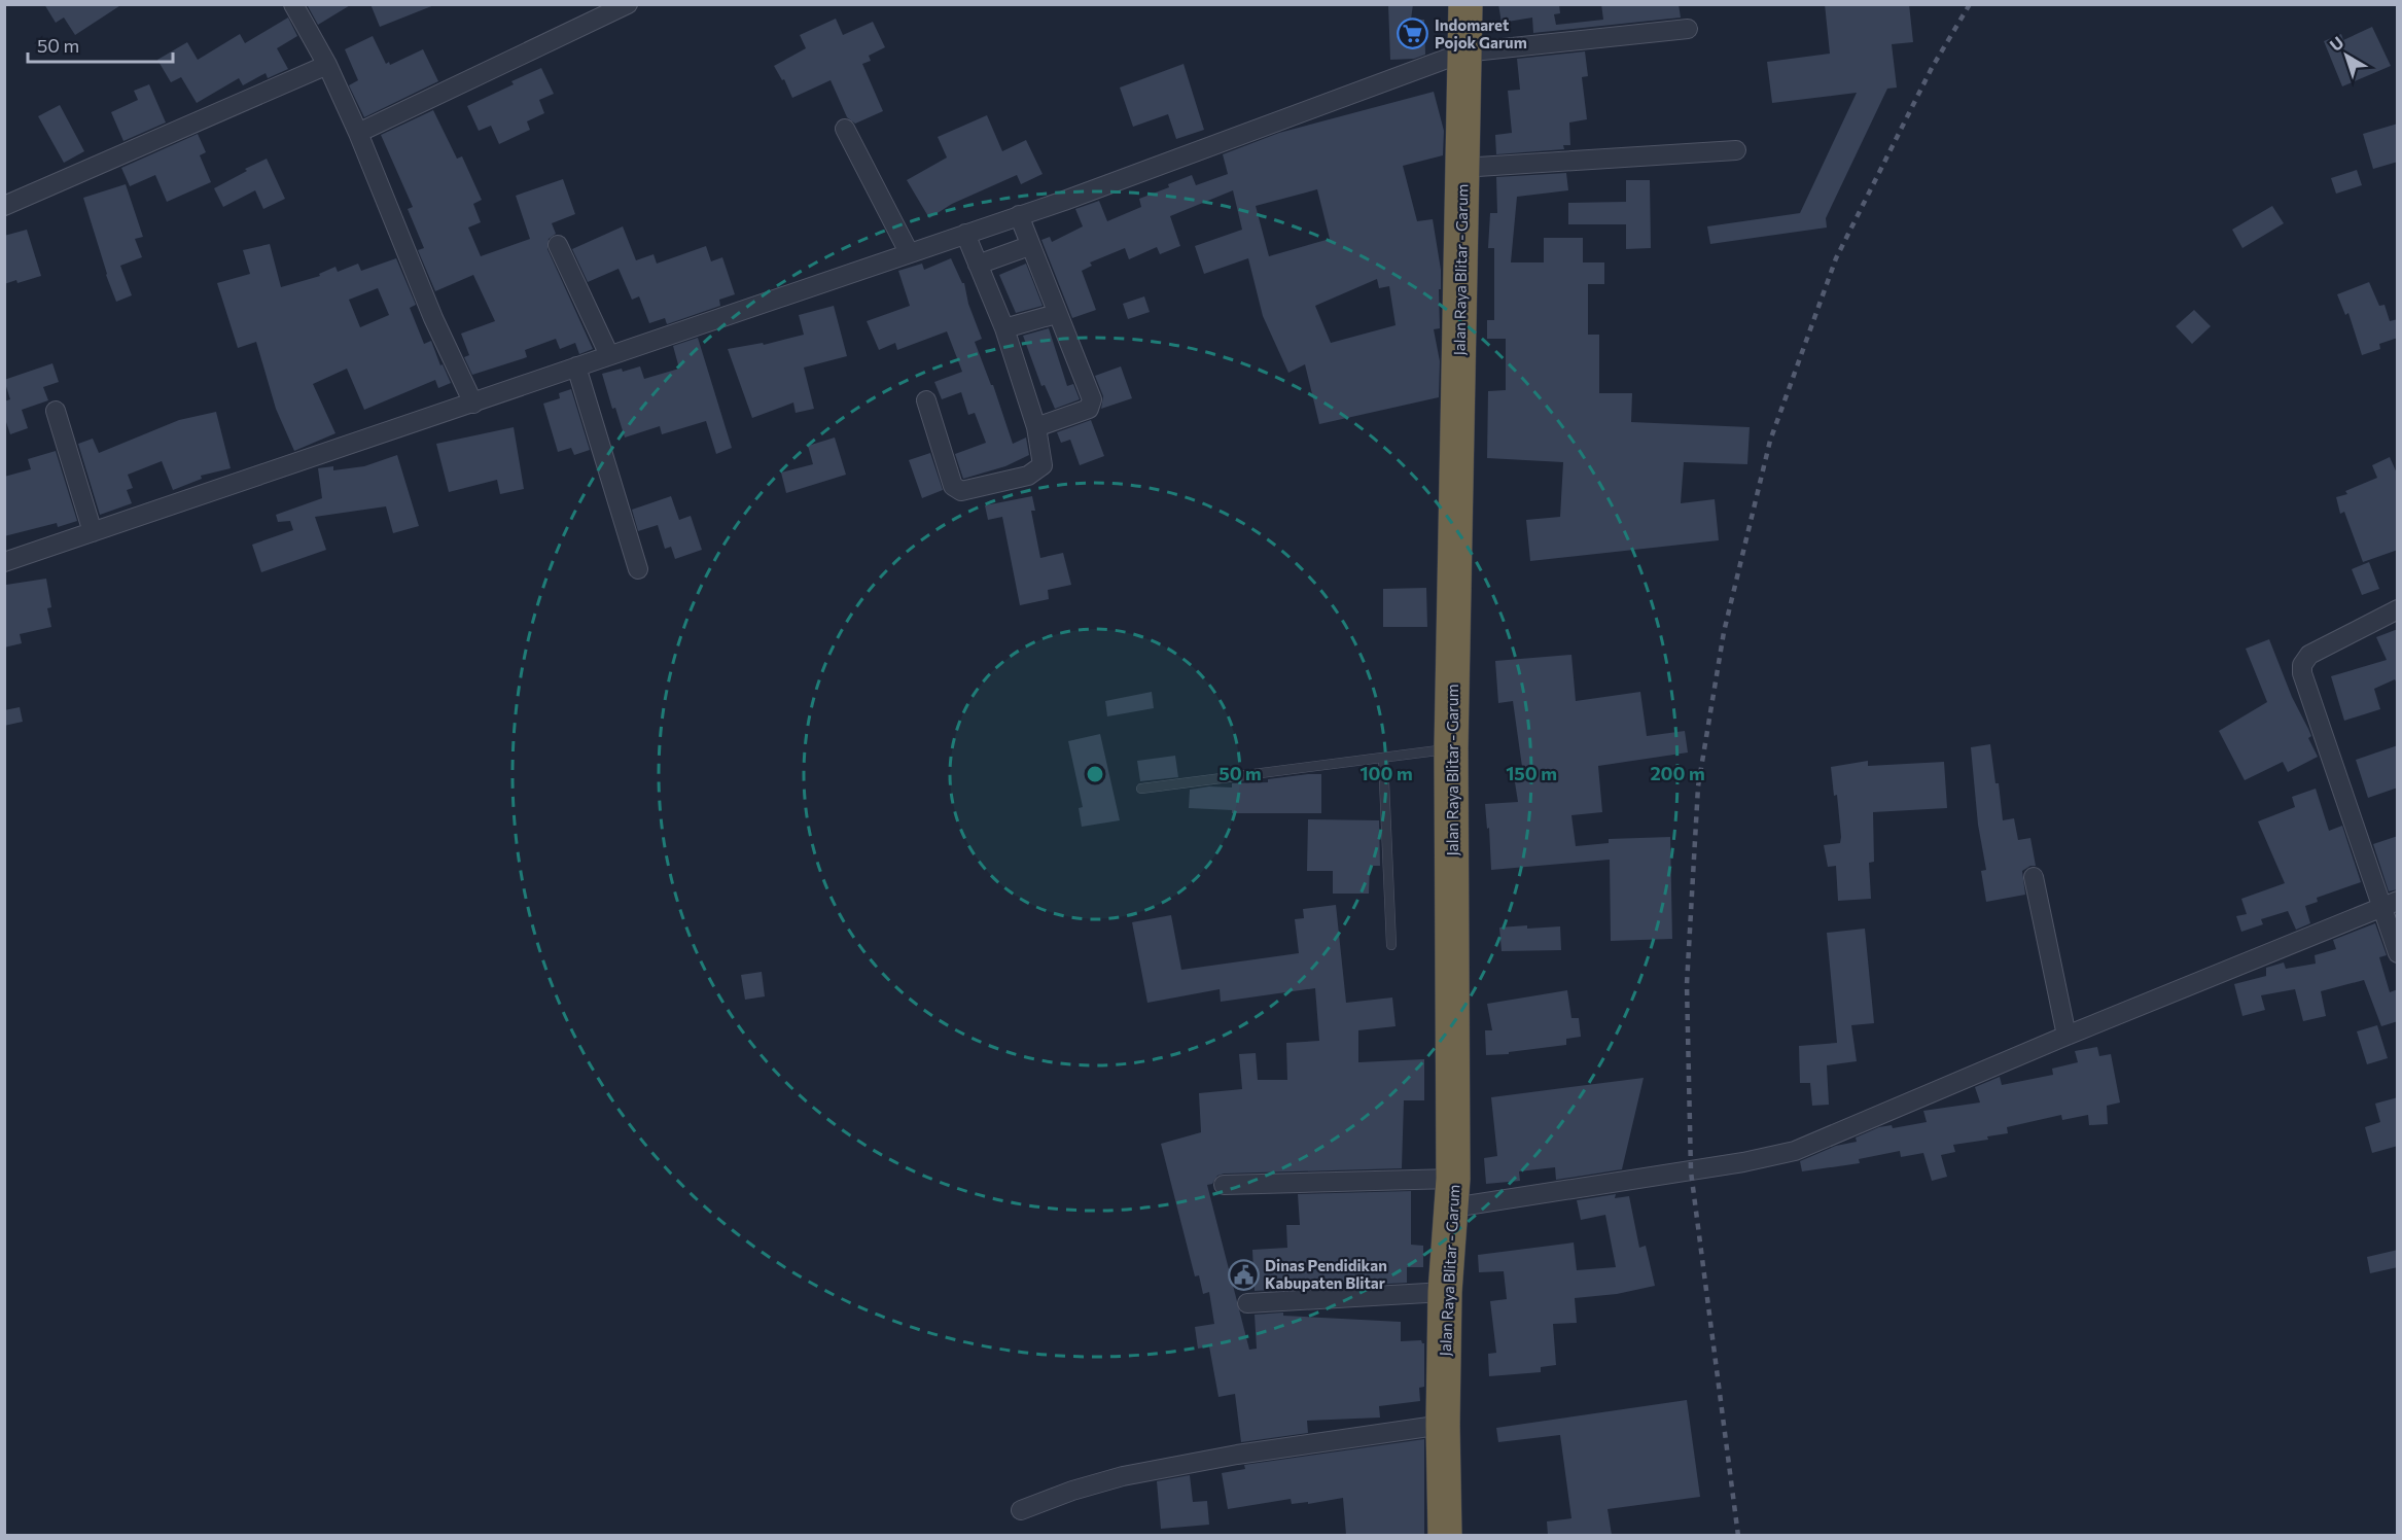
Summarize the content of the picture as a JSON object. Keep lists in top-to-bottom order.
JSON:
{
  "streets": {
    "highway": ["Jalan Raya Blitar - Garum"]
  },
  "places": {
    "supermarket": ["Indomaret Pojok Garum"],
    "public building": ["Dinas Pendidikan Kabupaten Blitar"]
  },
  "scale_bar": "50 m",
  "north": "top left",
  "rings": [
    "50 m",
    "100 m",
    "150 m",
    "200 m"
  ]
}
